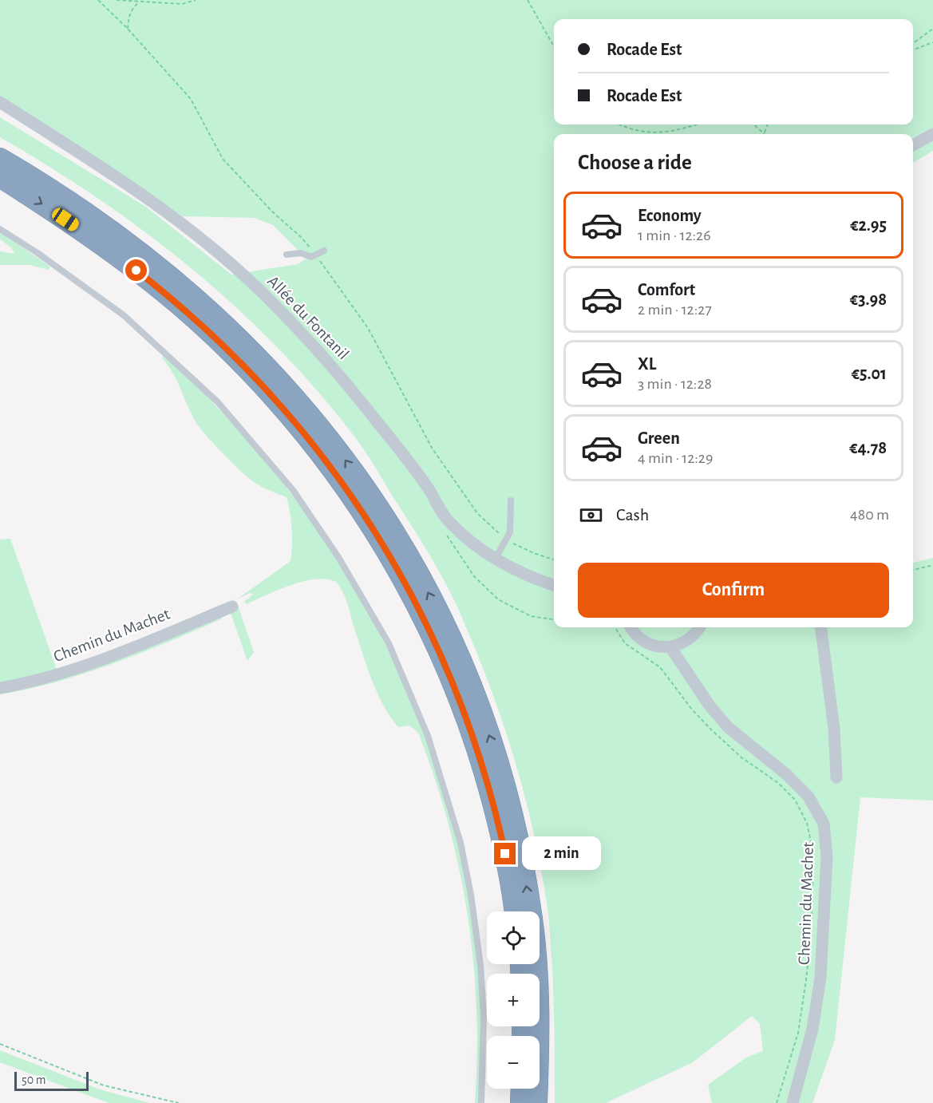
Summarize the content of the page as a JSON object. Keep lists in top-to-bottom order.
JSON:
{
  "streets": {
    "street": ["Allée du Fontanil", "Chemin du Machet"]
  },
  "scale_bar": "50 m",
  "page": {
    "banner": ["Rocade Est", "Rocade Est"],
    "heading": "Choose a ride",
    "list": [
      {
        "name": "Economy",
        "note": "1 min · 12:26",
        "value": "€2.95"
      },
      {
        "name": "Comfort",
        "note": "2 min · 12:27",
        "value": "€3.98"
      },
      {
        "name": "XL",
        "note": "3 min · 12:28",
        "value": "€5.01"
      },
      {
        "name": "Green",
        "note": "4 min · 12:29",
        "value": "€4.78"
      }
    ],
    "pay": ["Cash", "480 m"],
    "buttons": "Confirm",
    "bubble": "2 min",
    "map_buttons": ["+", "−"],
    "scale": "50 m"
  }
}
